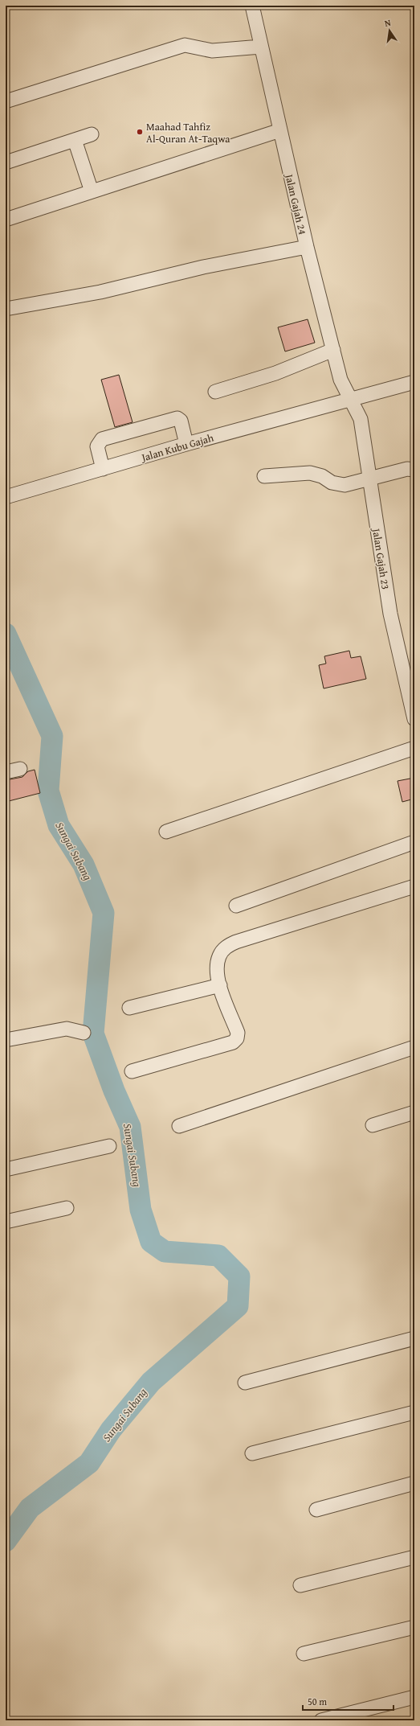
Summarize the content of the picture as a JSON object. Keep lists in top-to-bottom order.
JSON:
{
  "streets": {
    "street": ["Jalan Gajah 24", "Jalan Kubu Gajah", "Jalan Gajah 23"]
  },
  "crossings": [
    ["Jalan Gajah 24", "Jalan Kubu Gajah"],
    ["Jalan Gajah 24", "Jalan Gajah 23"],
    ["Jalan Kubu Gajah", "Jalan Gajah 23"]
  ],
  "water": ["Sungai Subang"],
  "places": ["Maahad Tahfiz Al-Quran At-Taqwa"],
  "scale_bar": "50 m",
  "north": "top"
}
